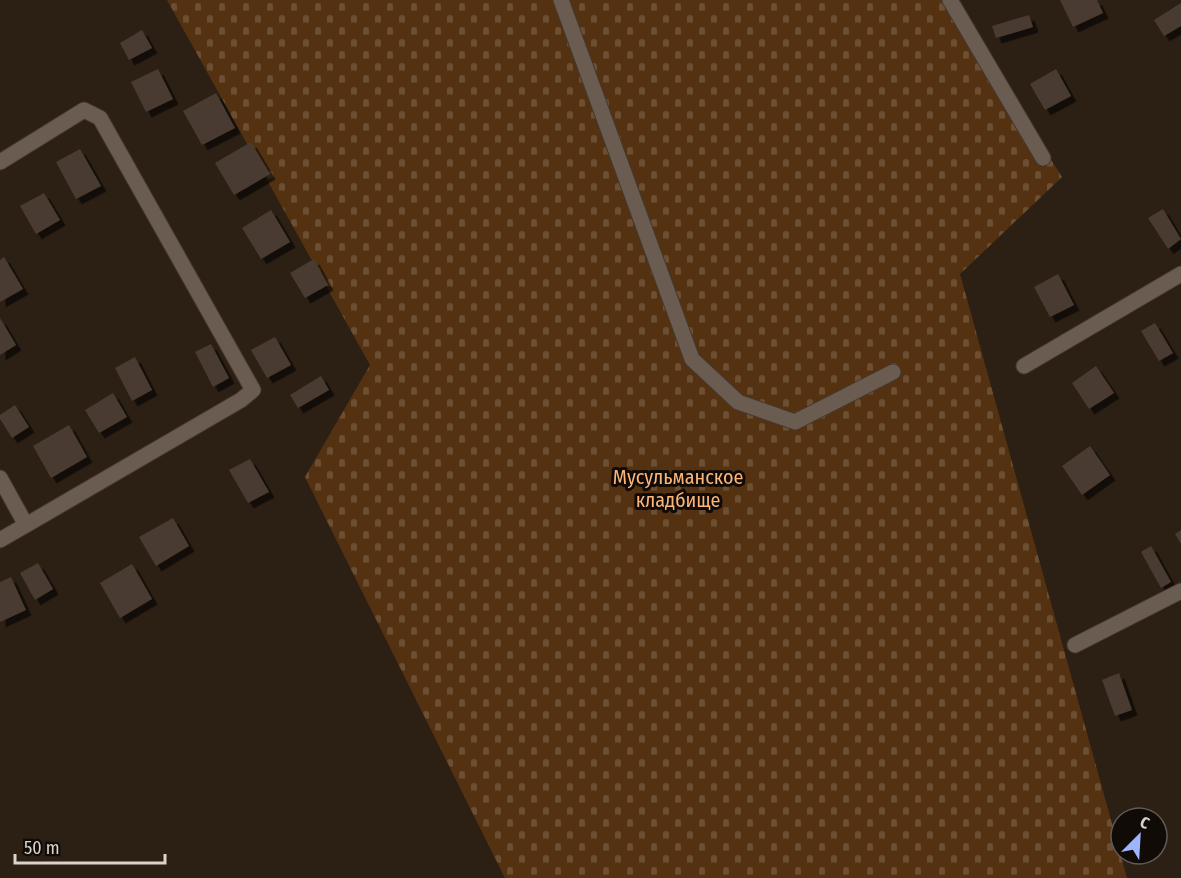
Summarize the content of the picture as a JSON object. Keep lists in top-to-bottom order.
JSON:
{
  "parks": ["Мусульманское кладбище"],
  "scale_bar": "50 m",
  "north": "top right"
}
